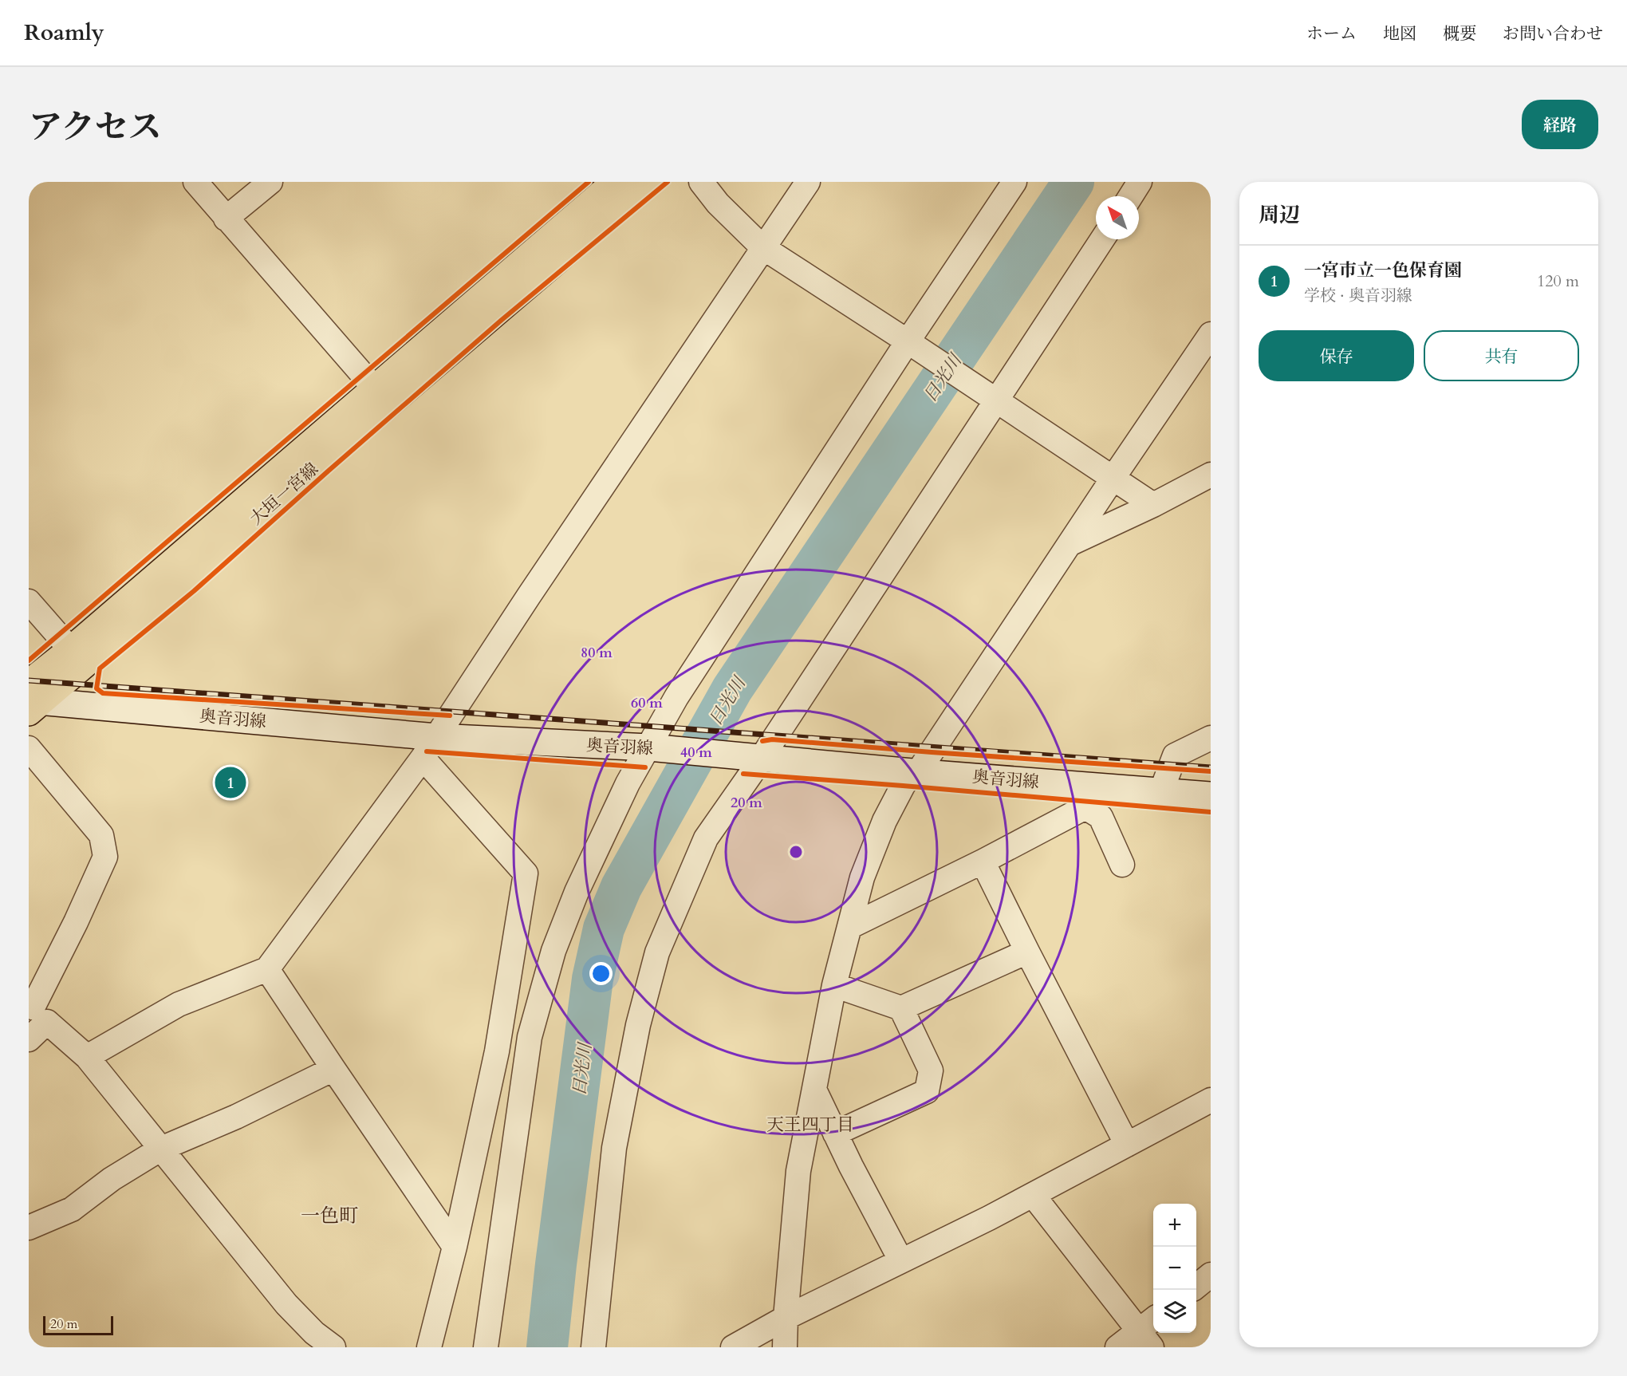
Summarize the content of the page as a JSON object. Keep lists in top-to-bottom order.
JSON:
{
  "streets": {
    "main road": ["大垣一宮線", "奥音羽線"]
  },
  "crossings": [
    ["大垣一宮線", "奥音羽線"]
  ],
  "districts": ["天王四丁目", "一色町"],
  "water": ["日光川"],
  "scale_bar": "20 m",
  "north": "top left",
  "page": {
    "header": "Roamly",
    "nav": [
      "ホーム",
      "地図",
      "概要",
      "お問い合わせ"
    ],
    "title": "アクセス",
    "buttons": [
      "経路",
      ["保存", "共有"]
    ],
    "heading": "周辺",
    "list": [
      {
        "mark": "1",
        "name": "一宮市立一色保育園",
        "note": "学校 · 奥音羽線",
        "value": "120 m"
      }
    ],
    "pins": "1",
    "map_buttons": ["+", "−"],
    "scale": "20 m"
  },
  "rings": [
    "80 m",
    "60 m",
    "40 m",
    "20 m"
  ]
}
